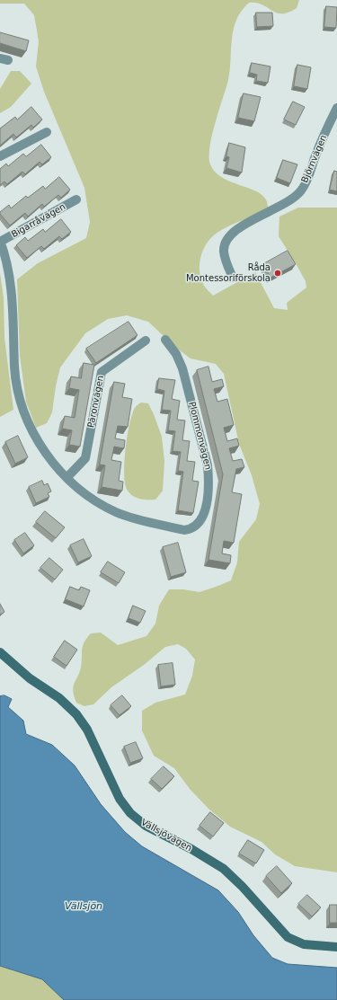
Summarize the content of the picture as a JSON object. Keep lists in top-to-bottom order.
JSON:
{
  "streets": {
    "street": [
      "Björnvägen",
      "Bigarråvägen",
      "Päronvägen",
      "Plommonvägen",
      "Vällsjövägen"
    ]
  },
  "crossings": [
    ["Bigarråvägen", "Plommonvägen"],
    ["Päronvägen", "Plommonvägen"]
  ],
  "water": ["Vällsjön"],
  "places": ["Råda Montessoriförskola"]
}
